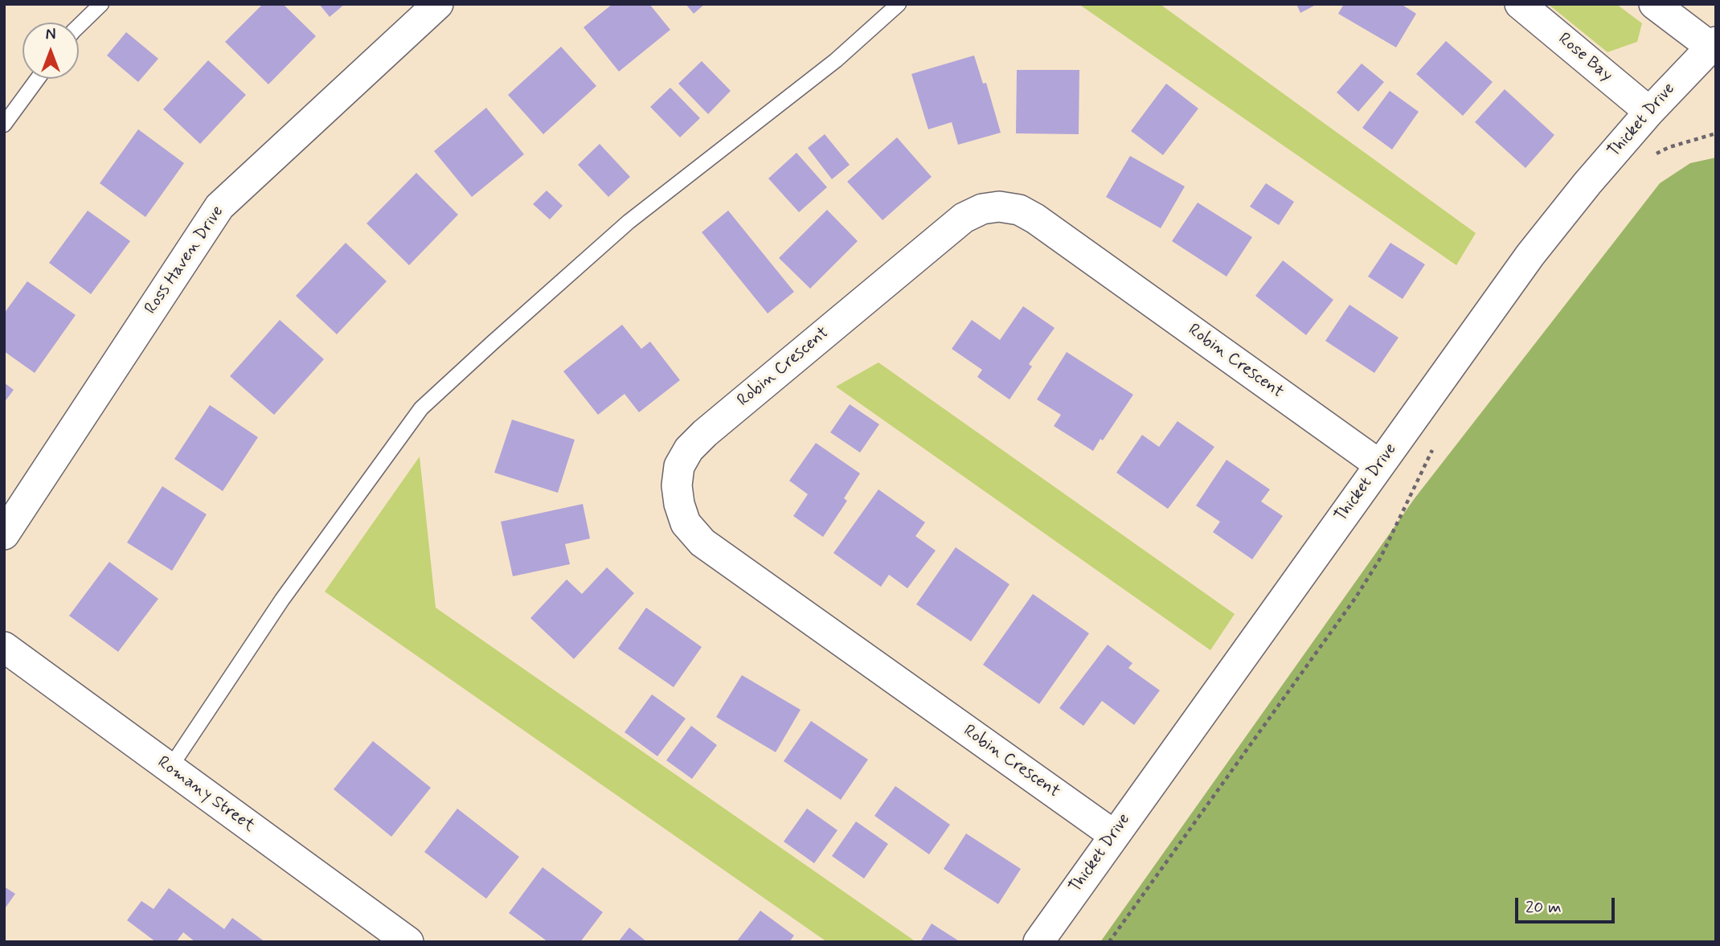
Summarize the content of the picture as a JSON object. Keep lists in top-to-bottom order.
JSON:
{
  "streets": {
    "street": [
      "Rose Bay",
      "Thicket Drive",
      "Ross Haven Drive",
      "Robin Crescent",
      "Romany Street"
    ]
  },
  "crossings": [
    ["Rose Bay", "Thicket Drive"],
    ["Thicket Drive", "Robin Crescent"]
  ],
  "scale_bar": "20 m",
  "north": "top"
}
